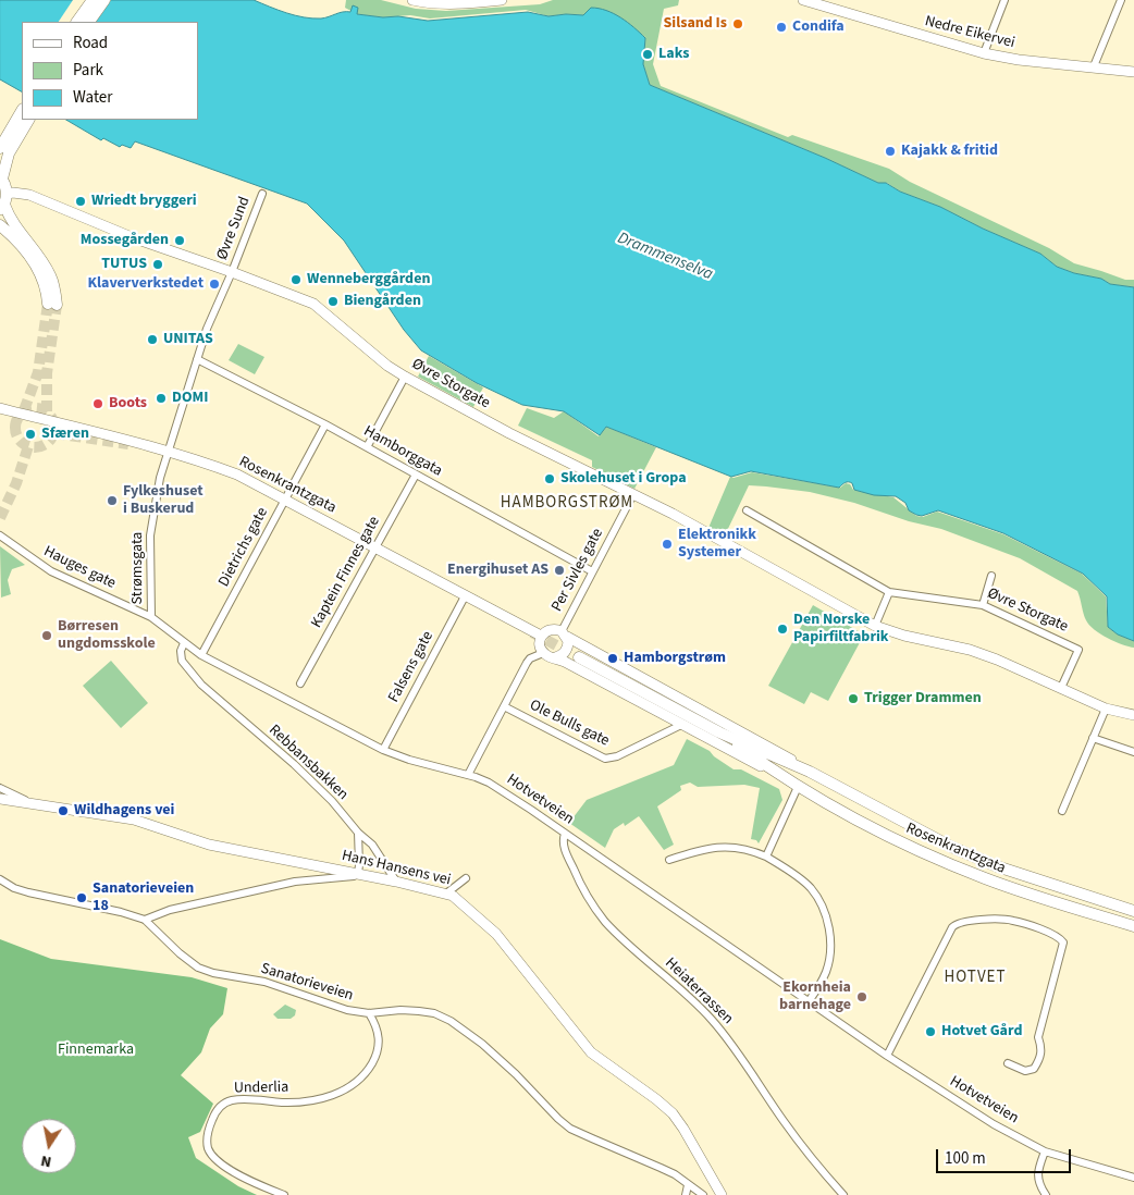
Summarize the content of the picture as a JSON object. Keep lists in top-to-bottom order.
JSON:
{
  "streets": {
    "main road": [
      "Nedre Eikervei",
      "Øvre Storgate",
      "Rosenkrantzgata",
      "Hans Hansens vei"
    ],
    "street": [
      "Øvre Sund",
      "Hamborggata",
      "Dietrichs gate",
      "Hauges gate",
      "Strømsgata",
      "Per Sivles gate",
      "Kaptein Finnes gate",
      "Falsens gate",
      "Ole Bulls gate",
      "Rebbansbakken",
      "Hotvetveien",
      "Sanatorieveien",
      "Heiaterrassen",
      "Underlia"
    ]
  },
  "crossings": [
    ["Øvre Sund", "Øvre Storgate"],
    ["Øvre Sund", "Strømsgata"],
    ["Øvre Storgate", "Strømsgata"],
    ["Øvre Storgate", "Per Sivles gate"],
    ["Hamborggata", "Dietrichs gate"],
    ["Hamborggata", "Strømsgata"],
    ["Hamborggata", "Per Sivles gate"],
    ["Hamborggata", "Kaptein Finnes gate"],
    ["Rosenkrantzgata", "Dietrichs gate"],
    ["Rosenkrantzgata", "Strømsgata"],
    ["Rosenkrantzgata", "Per Sivles gate"],
    ["Rosenkrantzgata", "Kaptein Finnes gate"],
    ["Rosenkrantzgata", "Falsens gate"],
    ["Rosenkrantzgata", "Ole Bulls gate"],
    ["Dietrichs gate", "Hotvetveien"],
    ["Hauges gate", "Strømsgata"],
    ["Hauges gate", "Hotvetveien"],
    ["Strømsgata", "Hotvetveien"],
    ["Falsens gate", "Hotvetveien"],
    ["Rebbansbakken", "Hotvetveien"],
    ["Rebbansbakken", "Hans Hansens vei"],
    ["Hotvetveien", "Heiaterrassen"],
    ["Sanatorieveien", "Underlia"]
  ],
  "districts": ["HAMBORGSTRØM", "HOTVET"],
  "water": ["Drammenselva"],
  "parks": ["Finnemarka"],
  "places": [
    "Silsand Is",
    "Condifa",
    "Laks",
    "Kajakk & fritid",
    "Wriedt bryggeri",
    "Mossegården",
    "TUTUS",
    "Wenneberggården",
    "Klaververkstedet",
    "Biengården",
    "UNITAS",
    "DOMI",
    "Boots",
    "Sfæren",
    "Skolehuset i Gropa",
    "Fylkeshuset i Buskerud",
    "Elektronikk Systemer",
    "Energihuset AS",
    "Den Norske Papirfiltfabrik",
    "Børresen ungdomsskole",
    "Hamborgstrøm",
    "Trigger Drammen",
    "Wildhagens vei",
    "Sanatorieveien 18",
    "Ekornheia barnehage",
    "Hotvet Gård"
  ],
  "legend": ["Road", "Park", "Water"],
  "scale_bar": "100 m",
  "north": "bottom"
}
